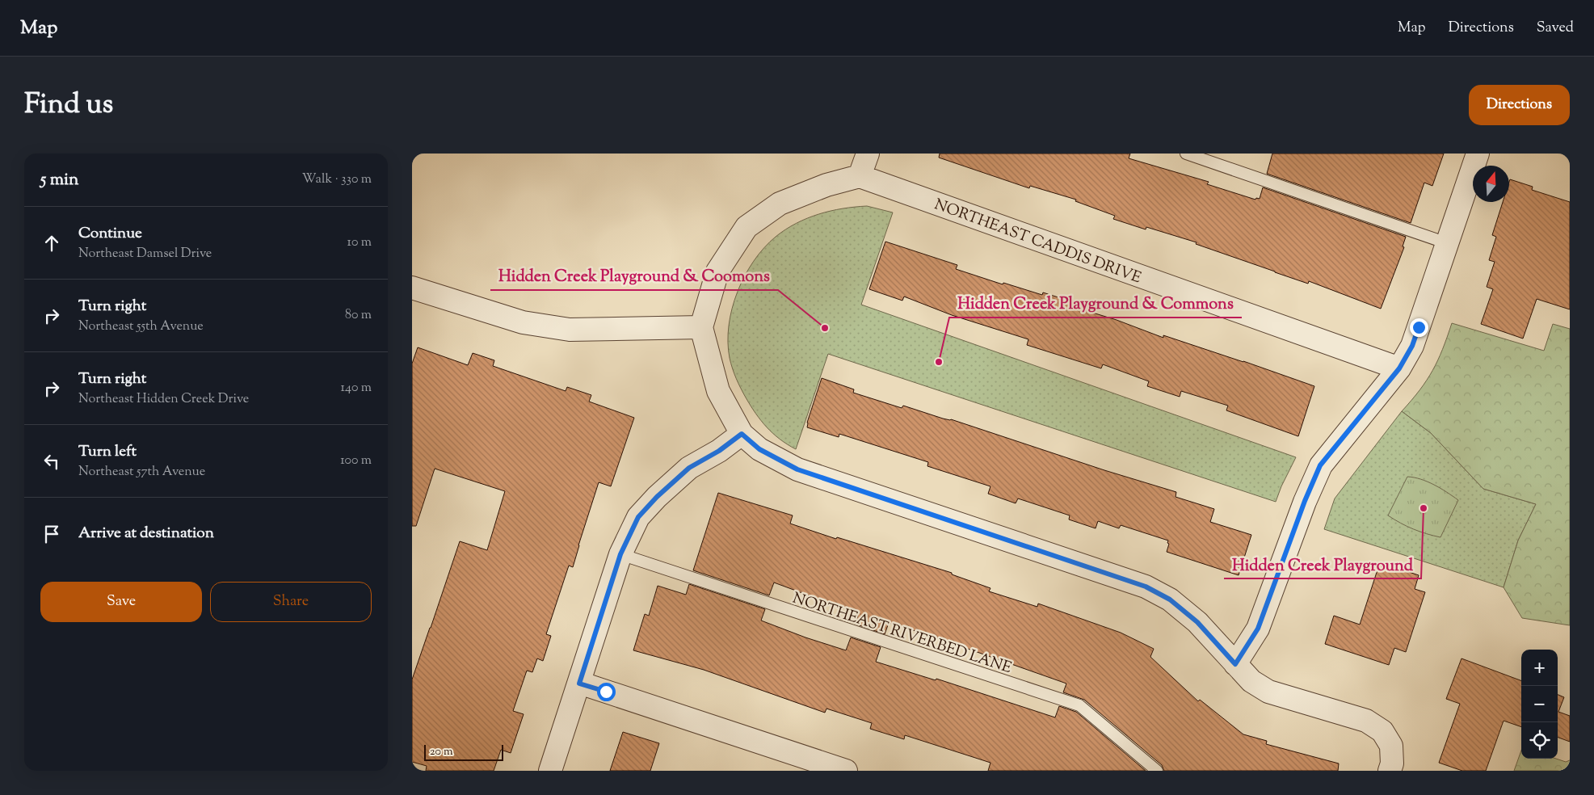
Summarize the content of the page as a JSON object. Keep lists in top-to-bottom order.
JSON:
{
  "streets": {
    "street": ["NORTHEAST CADDIS DRIVE"],
    "lane": ["NORTHEAST RIVERBED LANE"]
  },
  "places": ["Hidden Creek Playground & Coomons", "Hidden Creek Playground & Commons", "Hidden Creek Playground"],
  "scale_bar": "20 m",
  "north": "top",
  "page": {
    "header": "Map",
    "nav": ["Map", "Directions", "Saved"],
    "title": "Find us",
    "buttons": [
      "Directions",
      ["Save", "Share"]
    ],
    "heading": ["5 min", "Walk · 330 m"],
    "list": [
      ["Continue", "Northeast Damsel Drive", "10 m"],
      ["Turn right", "Northeast 55th Avenue", "80 m"],
      ["Turn right", "Northeast Hidden Creek Drive", "140 m"],
      ["Turn left", "Northeast 57th Avenue", "100 m"],
      "Arrive at destination"
    ],
    "map_buttons": ["+", "−"],
    "scale": "20 m"
  }
}
